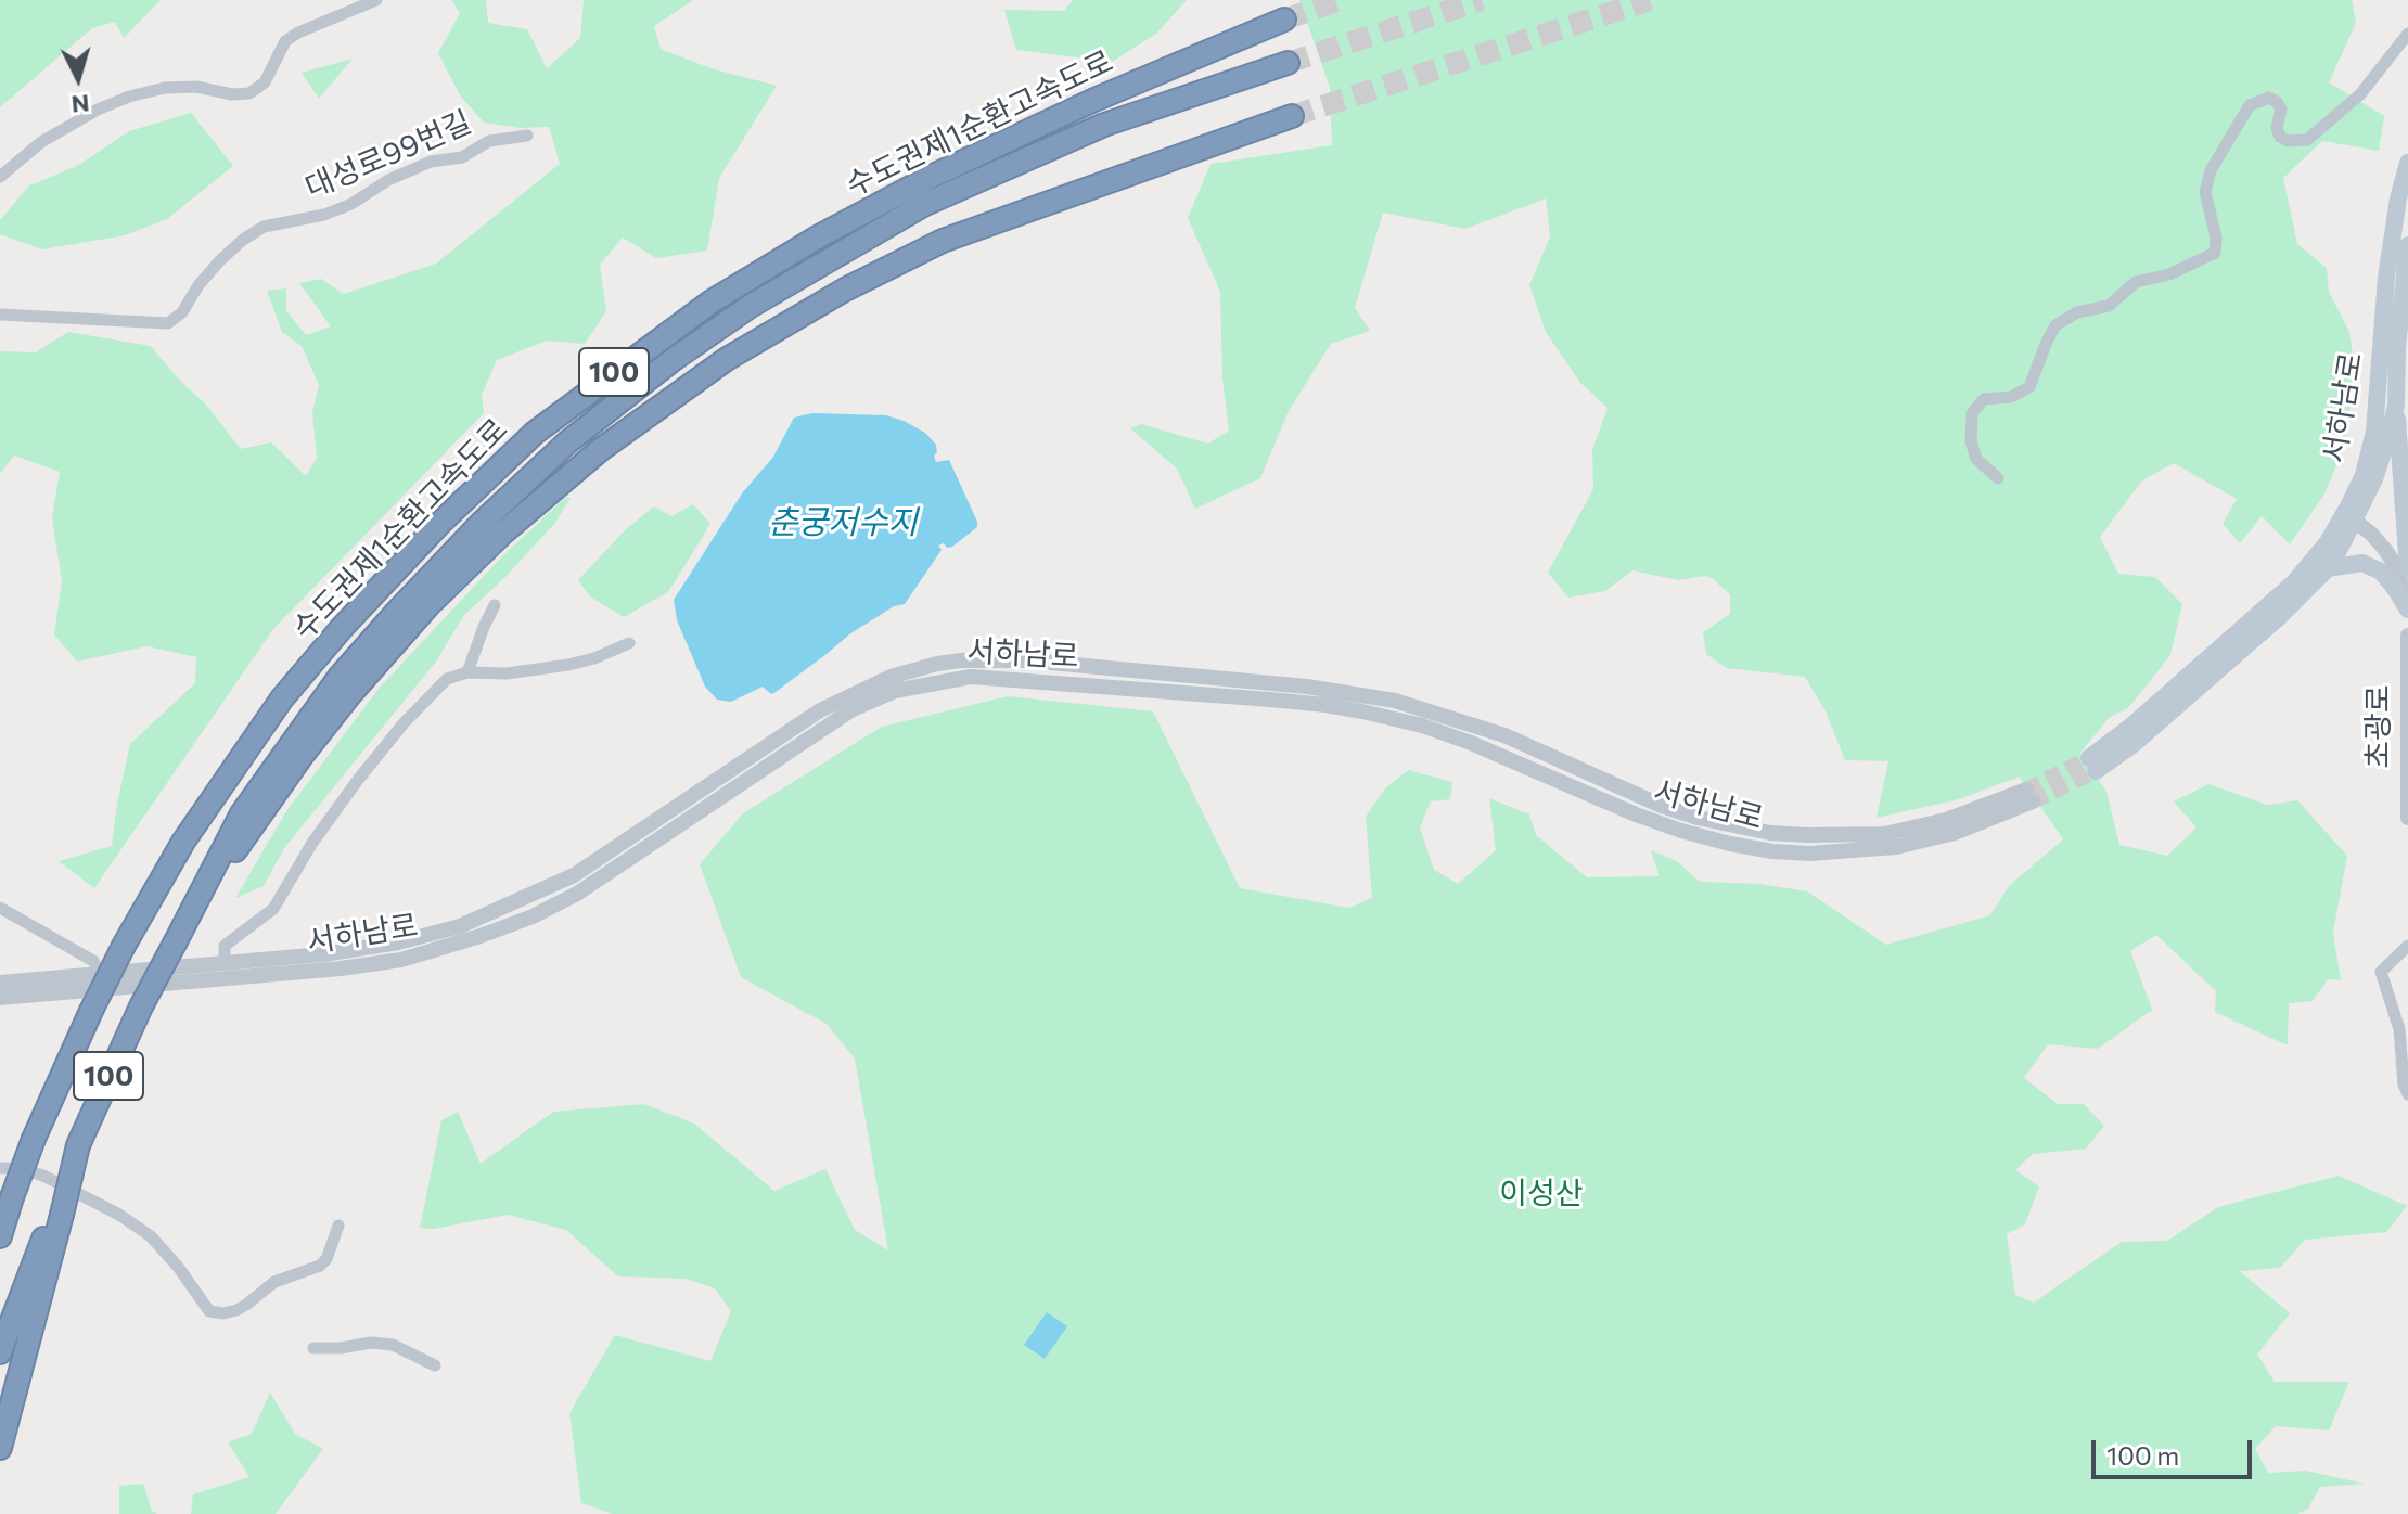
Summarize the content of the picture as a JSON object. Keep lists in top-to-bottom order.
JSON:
{
  "streets": {
    "highway": ["수도권제1순환고속도로", "100"],
    "main road": ["서하남로"],
    "street": ["대성로99번길", "초광로"]
  },
  "water": ["춘궁저수지"],
  "parks": ["이성산"],
  "scale_bar": "100 m",
  "north": "bottom"
}
